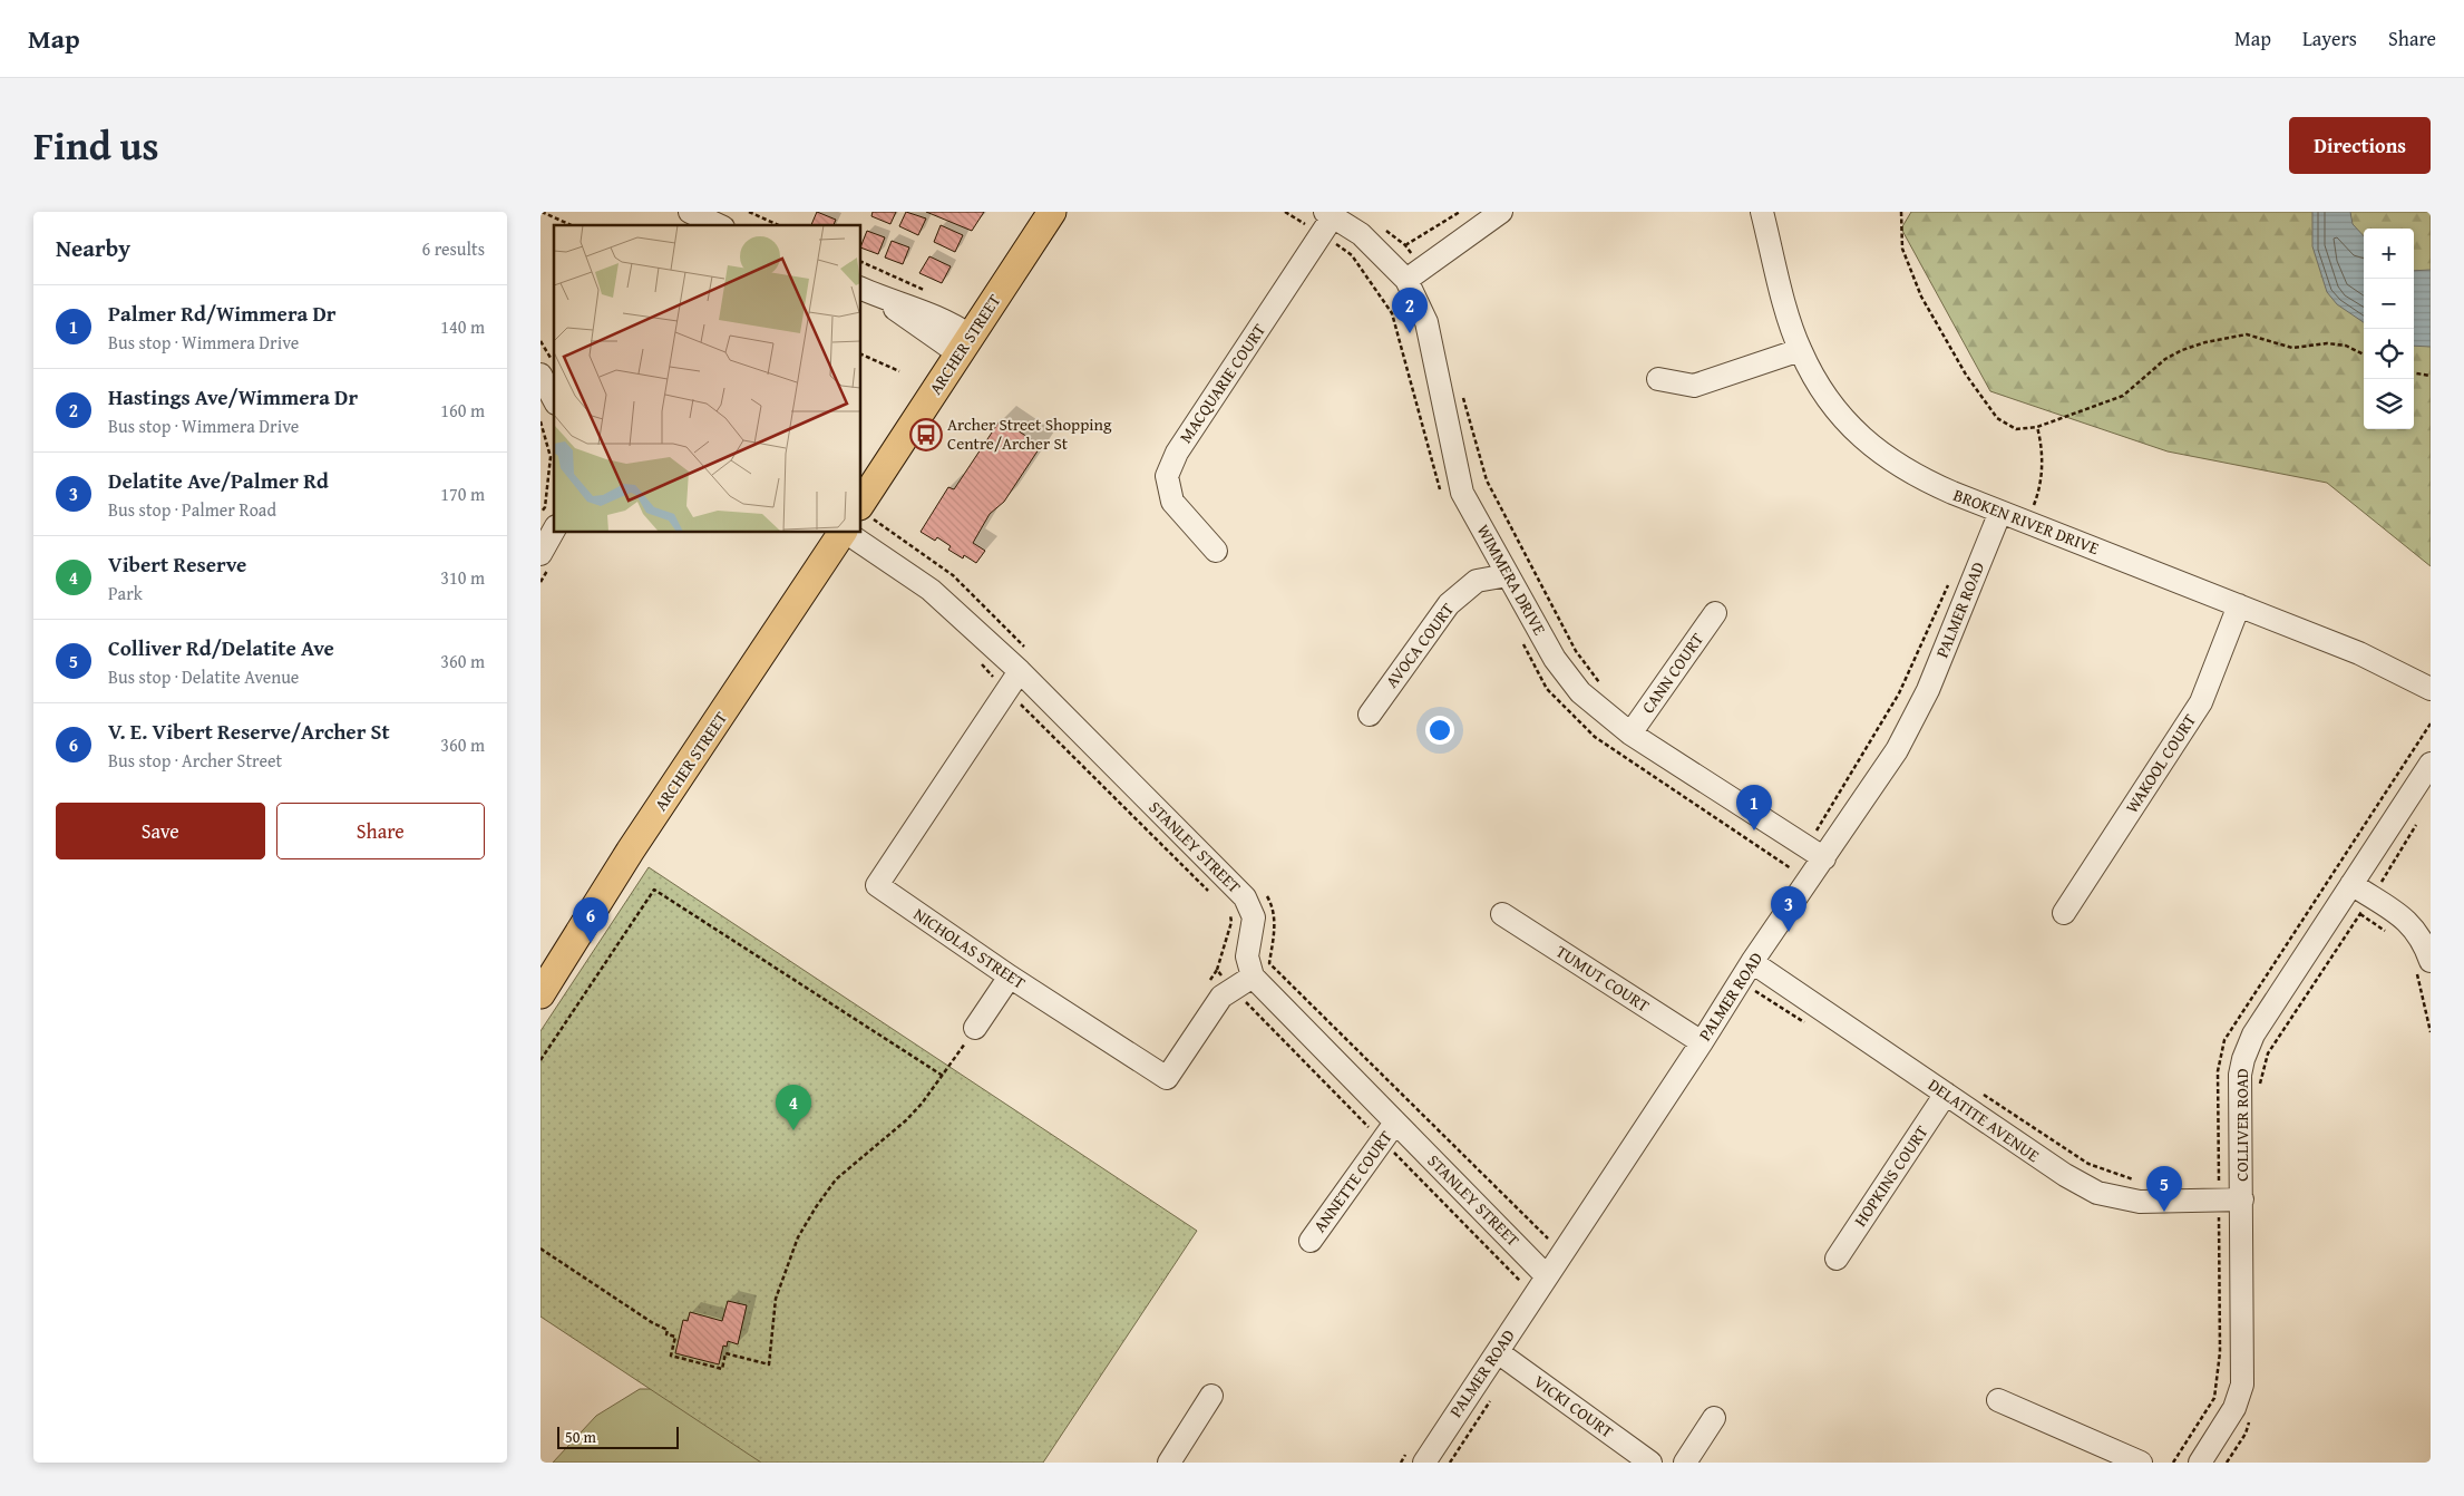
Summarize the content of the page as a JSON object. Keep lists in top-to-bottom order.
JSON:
{
  "streets": {
    "main road": ["ARCHER STREET"],
    "street": [
      "MACQUARIE COURT",
      "BROKEN RIVER DRIVE",
      "WIMMERA DRIVE",
      "PALMER ROAD",
      "AVOCA COURT",
      "CANN COURT",
      "WAKOOL COURT",
      "STANLEY STREET",
      "NICHOLAS STREET",
      "TUMUT COURT",
      "DELATITE AVENUE",
      "COLLIVER ROAD",
      "HOPKINS COURT",
      "ANNETTE COURT",
      "VICKI COURT"
    ]
  },
  "crossings": [
    ["MACQUARIE COURT", "WIMMERA DRIVE"],
    ["BROKEN RIVER DRIVE", "PALMER ROAD"],
    ["BROKEN RIVER DRIVE", "WAKOOL COURT"],
    ["WIMMERA DRIVE", "PALMER ROAD"],
    ["WIMMERA DRIVE", "AVOCA COURT"],
    ["WIMMERA DRIVE", "CANN COURT"],
    ["PALMER ROAD", "STANLEY STREET"],
    ["PALMER ROAD", "TUMUT COURT"],
    ["PALMER ROAD", "DELATITE AVENUE"],
    ["PALMER ROAD", "VICKI COURT"],
    ["STANLEY STREET", "NICHOLAS STREET"],
    ["STANLEY STREET", "ANNETTE COURT"],
    ["DELATITE AVENUE", "COLLIVER ROAD"],
    ["DELATITE AVENUE", "HOPKINS COURT"]
  ],
  "places": {
    "bus stop": ["Archer Street Shopping Centre/Archer St"]
  },
  "scale_bar": "50 m",
  "page": {
    "header": "Map",
    "nav": ["Map", "Layers", "Share"],
    "title": "Find us",
    "buttons": [
      "Directions",
      ["Save", "Share"]
    ],
    "heading": ["Nearby", "6 results"],
    "map_buttons": ["+", "−"],
    "list": [
      {
        "mark": "1",
        "name": "Palmer Rd/Wimmera Dr",
        "note": "Bus stop · Wimmera Drive",
        "value": "140 m"
      },
      {
        "mark": "2",
        "name": "Hastings Ave/Wimmera Dr",
        "note": "Bus stop · Wimmera Drive",
        "value": "160 m"
      },
      {
        "mark": "3",
        "name": "Delatite Ave/Palmer Rd",
        "note": "Bus stop · Palmer Road",
        "value": "170 m"
      },
      {
        "mark": "4",
        "name": "Vibert Reserve",
        "note": "Park",
        "value": "310 m"
      },
      {
        "mark": "5",
        "name": "Colliver Rd/Delatite Ave",
        "note": "Bus stop · Delatite Avenue",
        "value": "360 m"
      },
      {
        "mark": "6",
        "name": "V. E. Vibert Reserve/Archer St",
        "note": "Bus stop · Archer Street",
        "value": "360 m"
      }
    ],
    "pins": [
      "2",
      "1",
      "3",
      "6",
      "4",
      "5"
    ],
    "scale": "50 m"
  }
}
